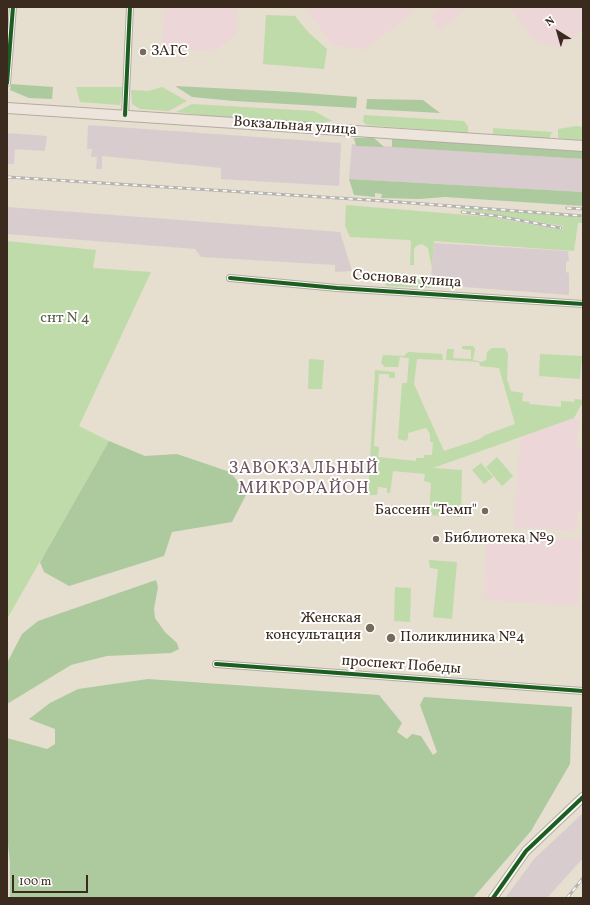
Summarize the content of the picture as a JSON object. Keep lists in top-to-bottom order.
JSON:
{
  "streets": {
    "main road": ["Вокзальная улица"],
    "street": ["Сосновая улица", "проспект Победы"]
  },
  "districts": ["ЗАВОКЗАЛЬНЫЙ МИКРОРАЙОН"],
  "parks": ["снт N 4"],
  "places": [
    "ЗАГС",
    "Бассеин \"Темп\"",
    "Библиотека №9",
    "Женская консультация",
    "Поликлиника №4"
  ],
  "scale_bar": "100 m",
  "north": "top left"
}
